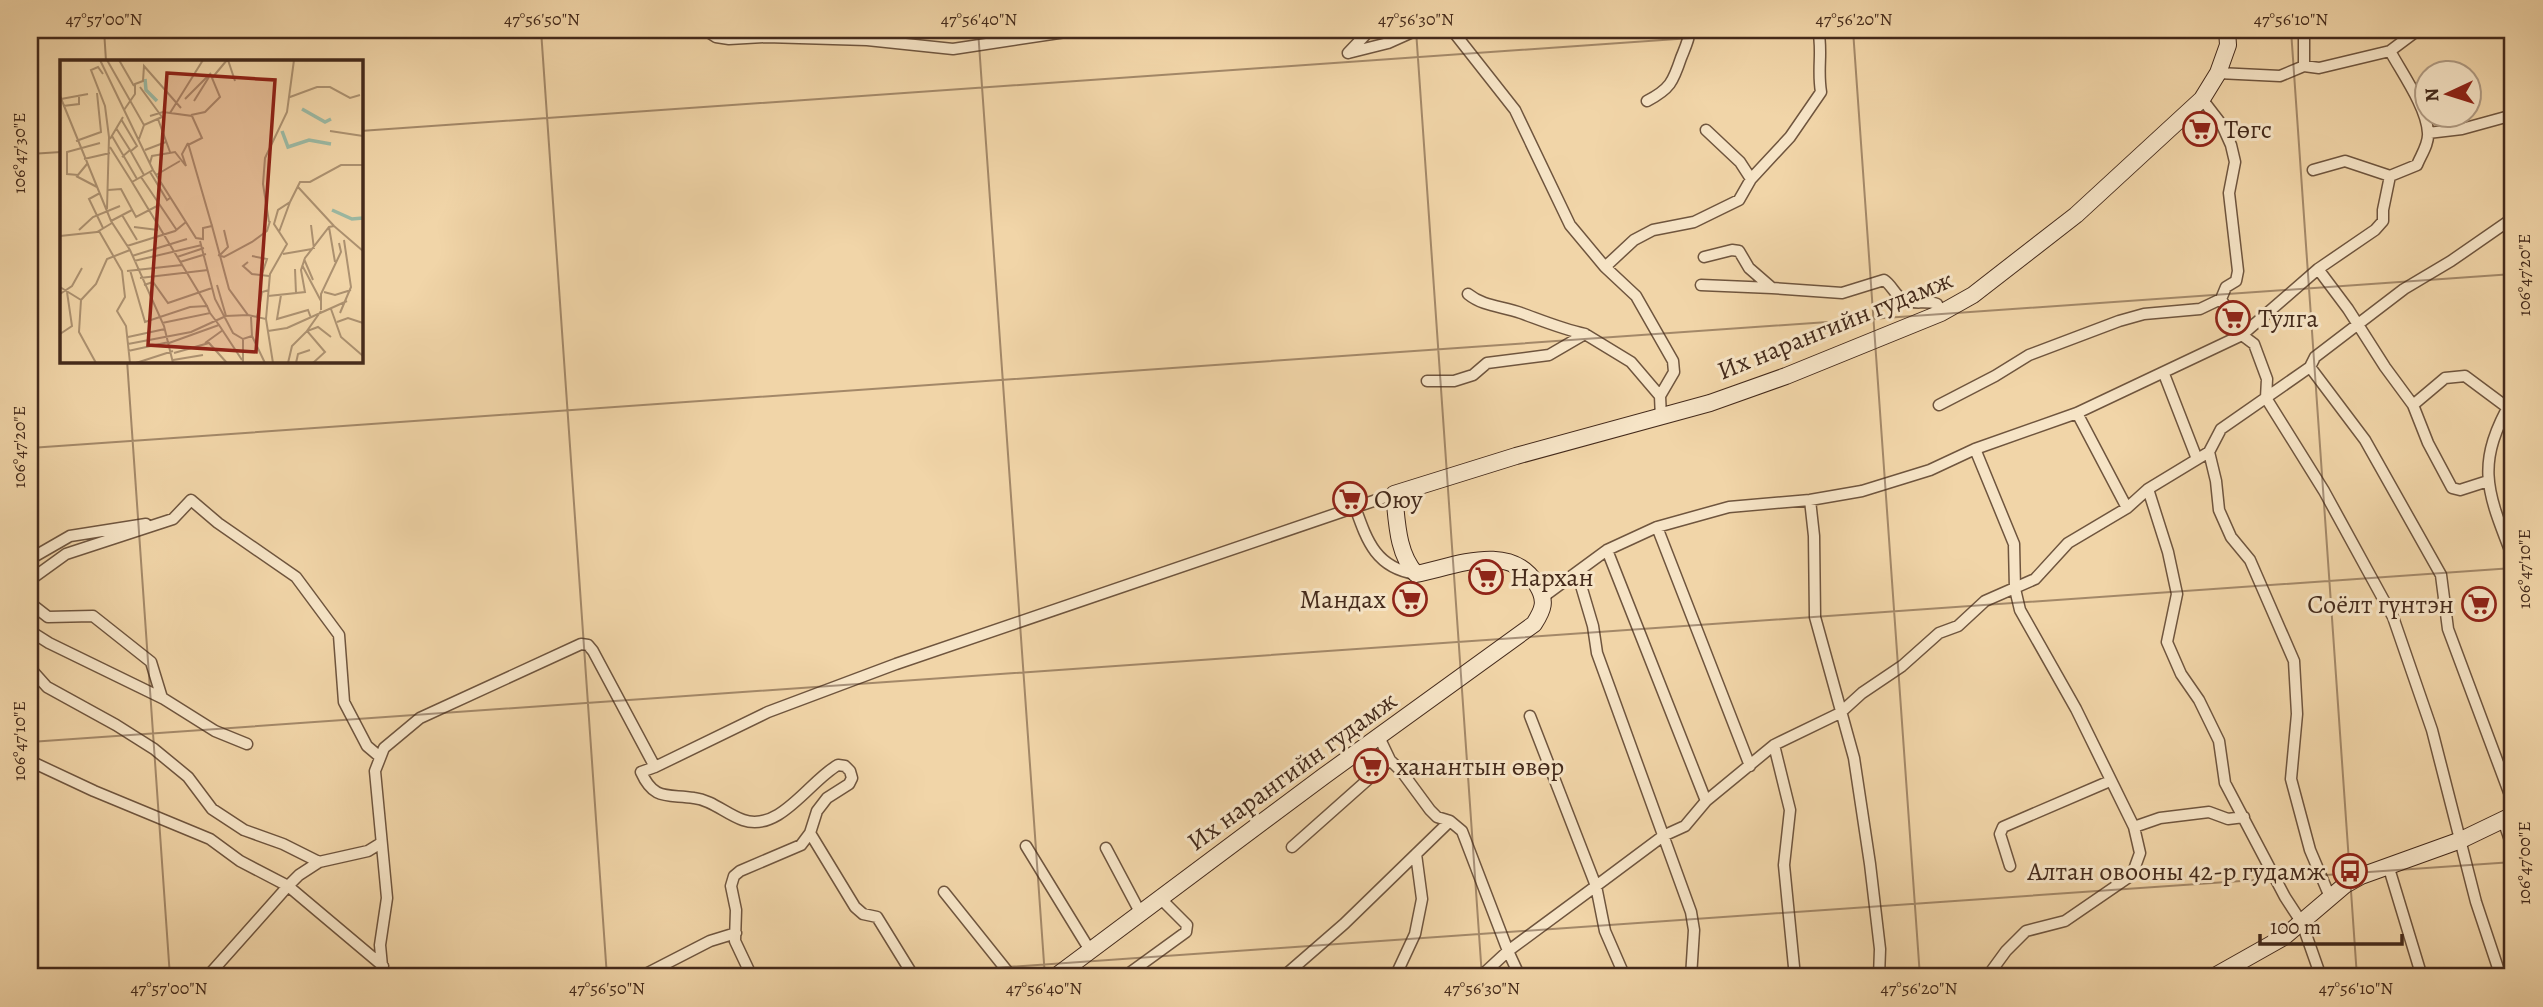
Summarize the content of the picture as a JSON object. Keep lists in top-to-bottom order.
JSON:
{
  "streets": {
    "main road": ["Их нарангийн гудамж"]
  },
  "places": {
    "supermarket": [
      "Төгс",
      "Тулга",
      "Оюу",
      "Нархан",
      "Мандах",
      "Соёлт гүнтэн",
      "ханантын өвөр"
    ],
    "bus stop": ["Алтан овооны 42-р гудамж"]
  },
  "scale_bar": "100 m",
  "north": "left",
  "coordinates": [
    "47°57'00\"N",
    "47°56'50\"N",
    "47°56'40\"N",
    "47°56'30\"N",
    "47°56'20\"N",
    "47°56'10\"N",
    "106°47'30\"E",
    "106°47'20\"E",
    "106°47'10\"E",
    "106°47'00\"E"
  ]
}
